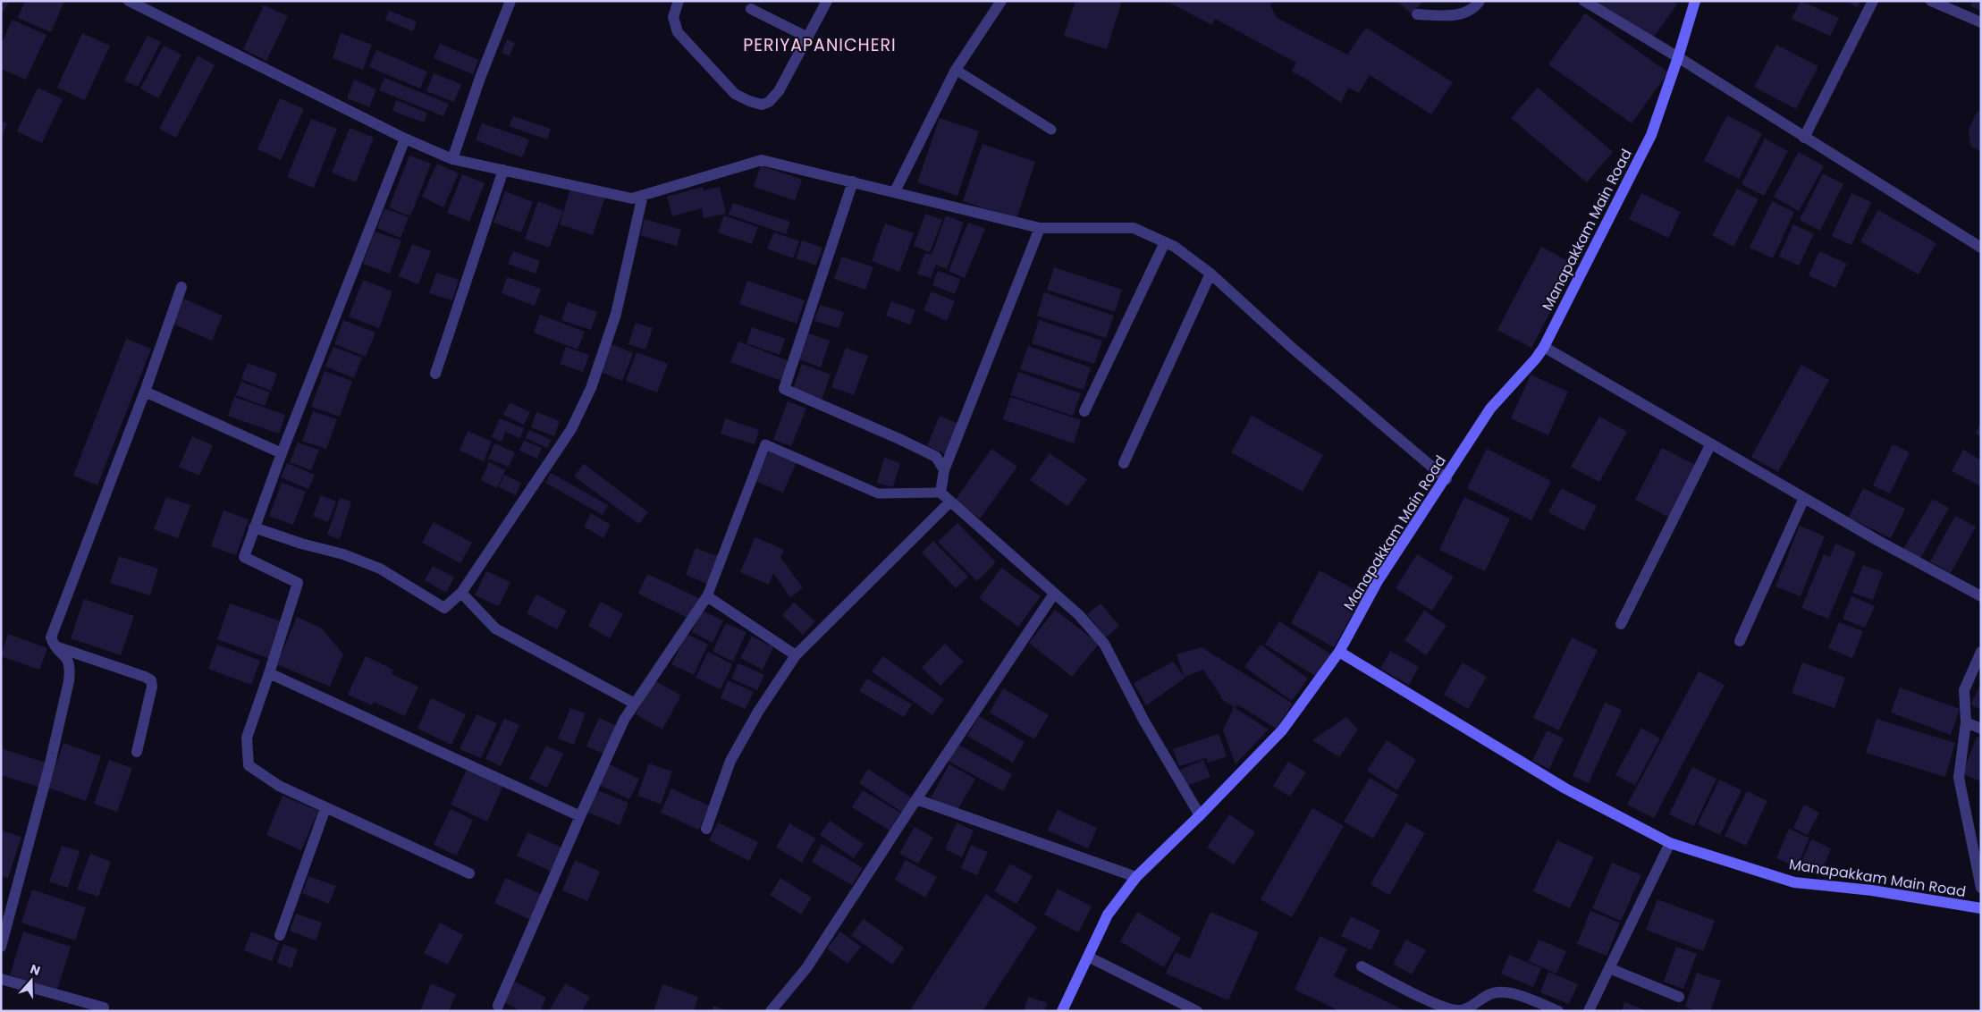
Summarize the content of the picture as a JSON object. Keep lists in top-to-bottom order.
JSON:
{
  "streets": {
    "main road": ["Manapakkam Main Road"]
  },
  "districts": ["PERIYAPANICHERI"],
  "north": "top"
}
